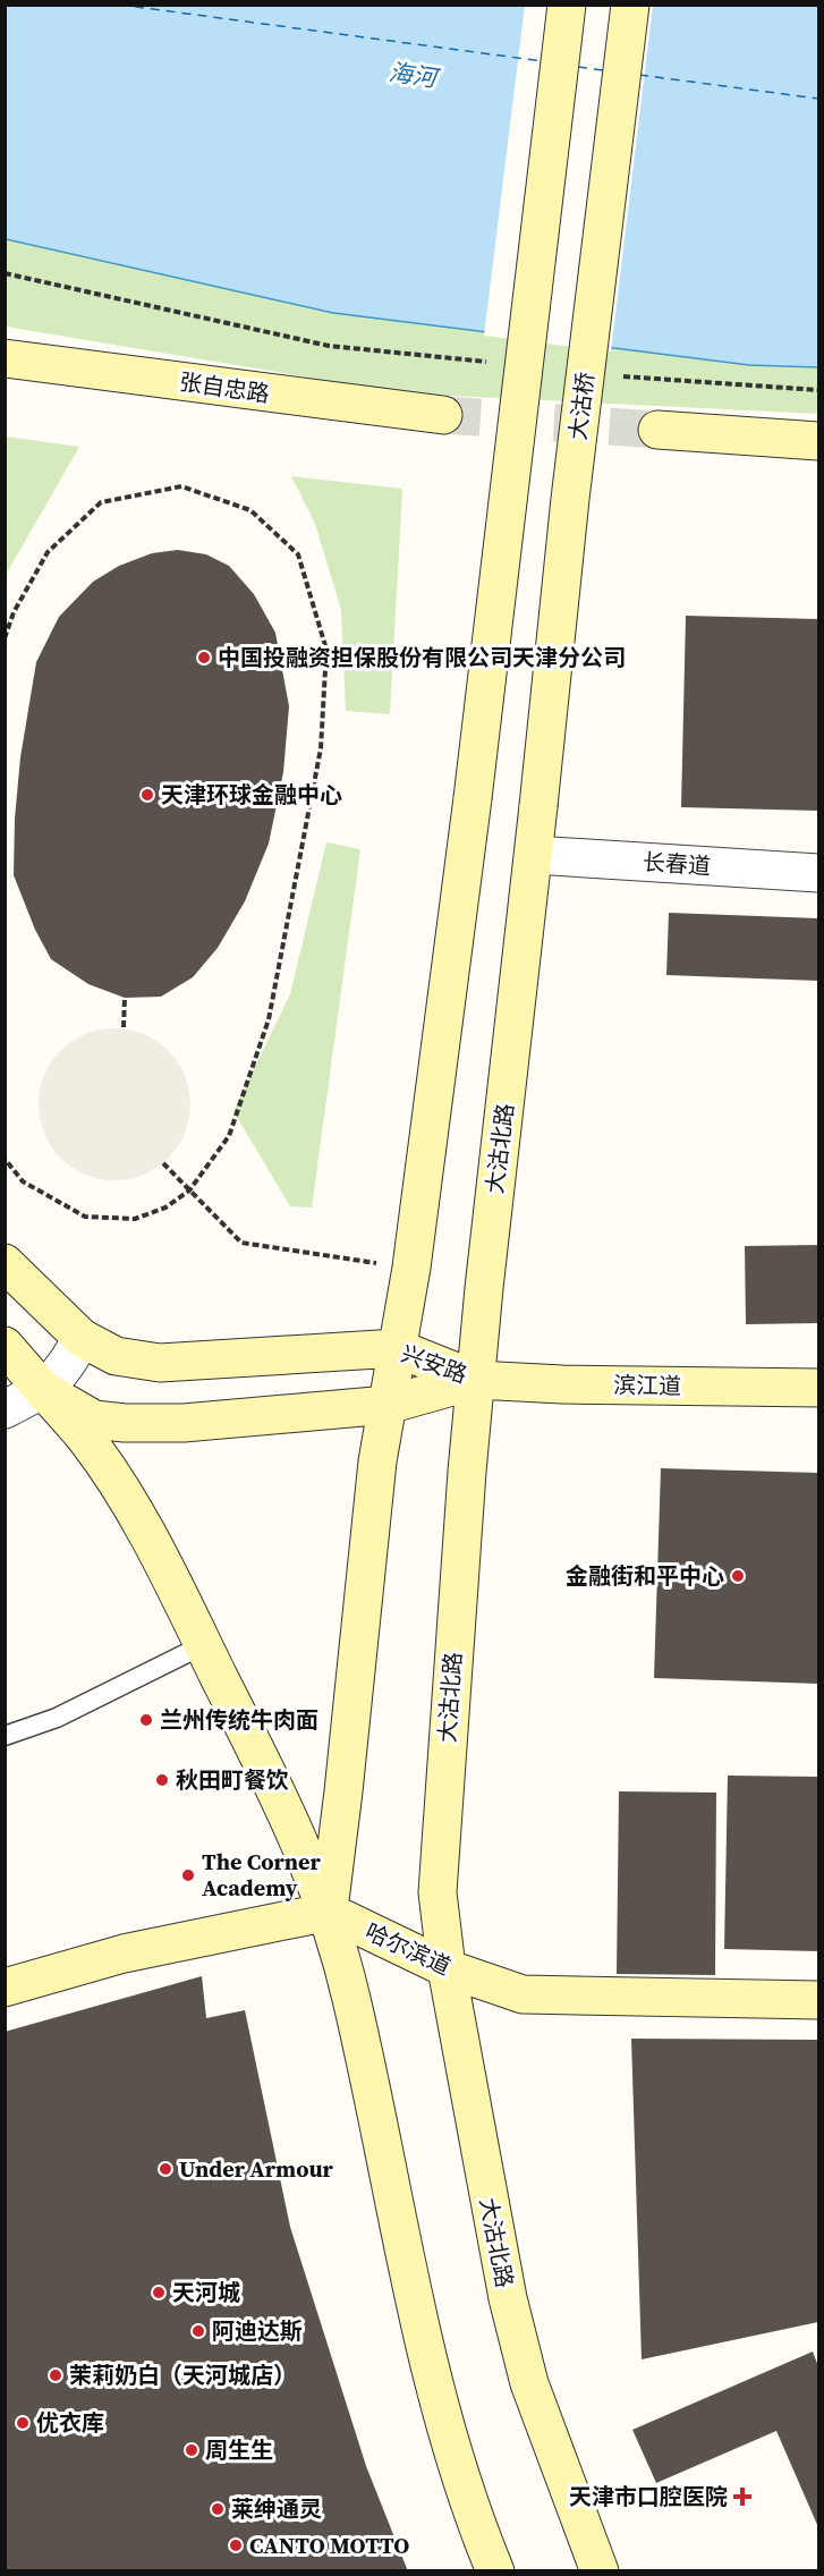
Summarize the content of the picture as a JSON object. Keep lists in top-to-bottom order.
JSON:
{
  "streets": {
    "main road": [
      "张自忠路",
      "大沽桥",
      "大沽北路",
      "兴安路",
      "滨江道",
      "哈尔滨道"
    ],
    "street": ["长春道"]
  },
  "crossings": [
    ["大沽桥", "大沽北路"],
    ["长春道", "大沽北路"],
    ["大沽北路", "兴安路"],
    ["大沽北路", "滨江道"],
    ["大沽北路", "哈尔滨道"],
    ["兴安路", "滨江道"]
  ],
  "water": ["海河"],
  "places": {
    "other": [
      "中国投融资担保股份有限公司天津分公司",
      "天津环球金融中心",
      "金融街和平中心",
      "兰州传统牛肉面",
      "秋田町餐饮",
      "The Corner Academy",
      "Under Armour",
      "天河城",
      "阿迪达斯",
      "茉莉奶白（天河城店）",
      "优衣库",
      "周生生",
      "莱绅通灵",
      "CANTO MOTTO"
    ],
    "health": ["天津市口腔医院"]
  }
}
